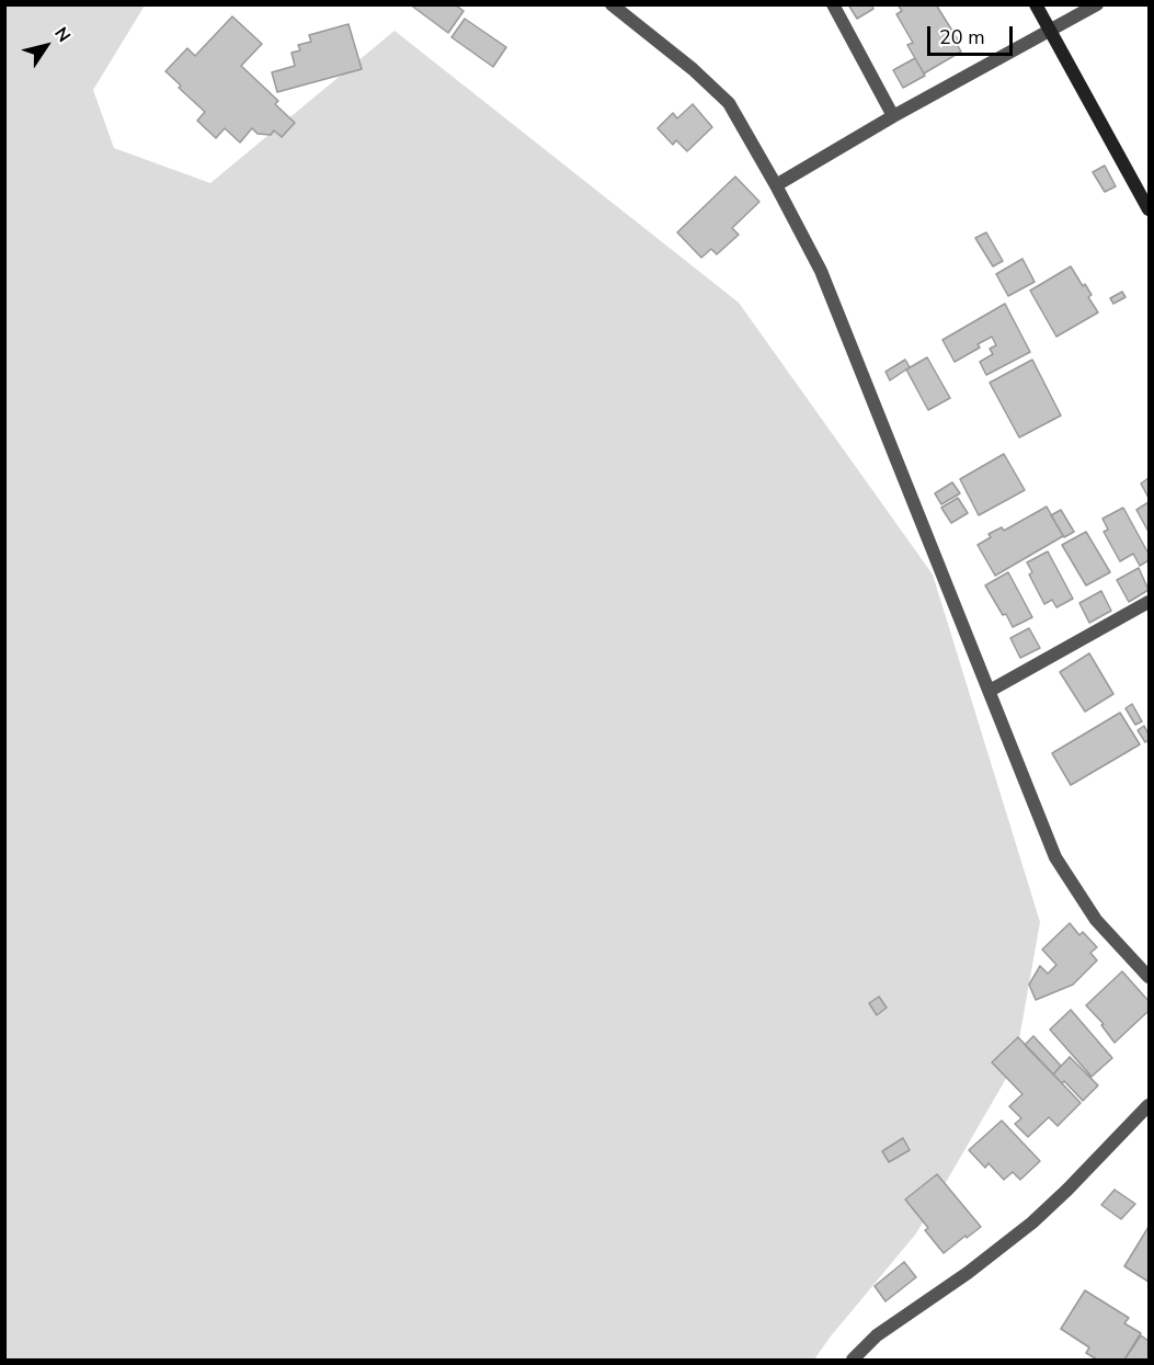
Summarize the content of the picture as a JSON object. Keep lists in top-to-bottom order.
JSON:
{
  "scale_bar": "20 m",
  "north": "top right"
}
